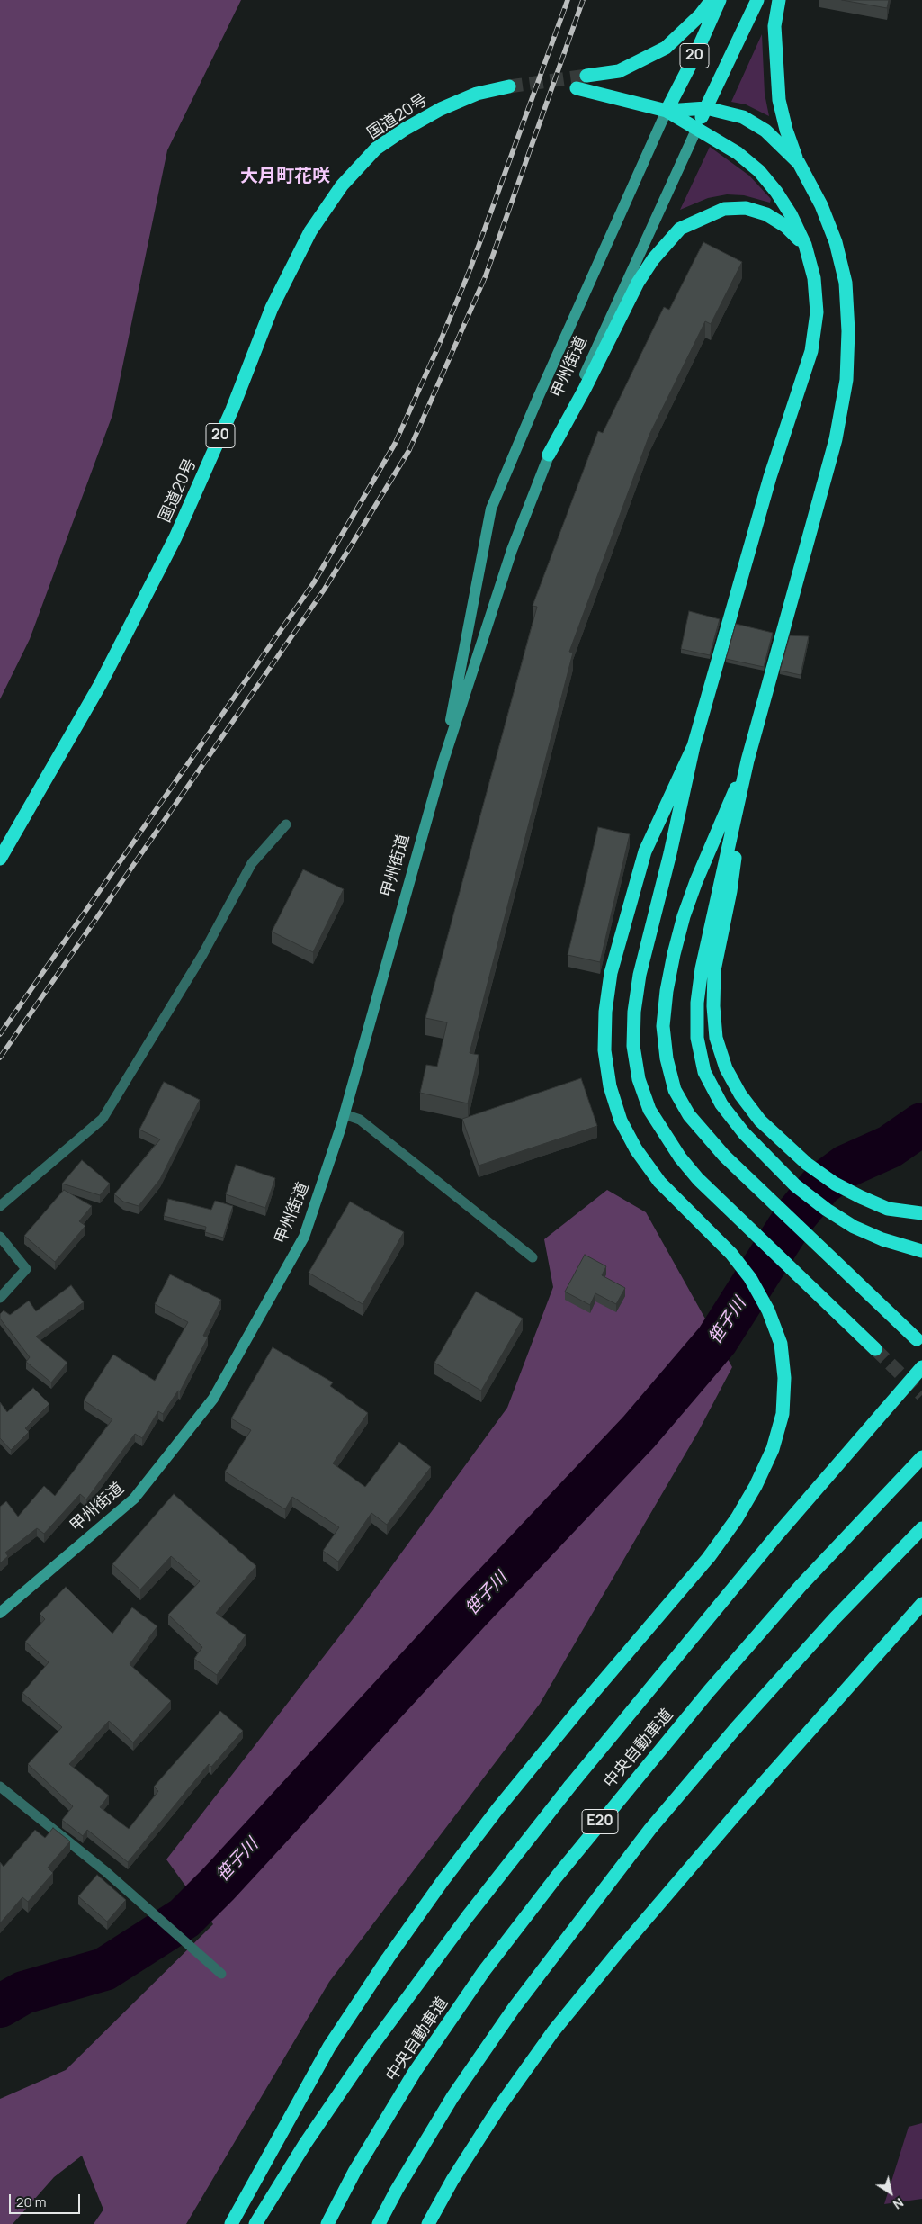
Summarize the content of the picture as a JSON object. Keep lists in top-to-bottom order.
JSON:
{
  "streets": {
    "highway": [
      "20",
      "国道20号",
      "甲州街道",
      "中央自動車道",
      "E20"
    ]
  },
  "districts": ["大月町花咲"],
  "water": ["笹子川"],
  "scale_bar": "20 m",
  "north": "bottom right"
}
